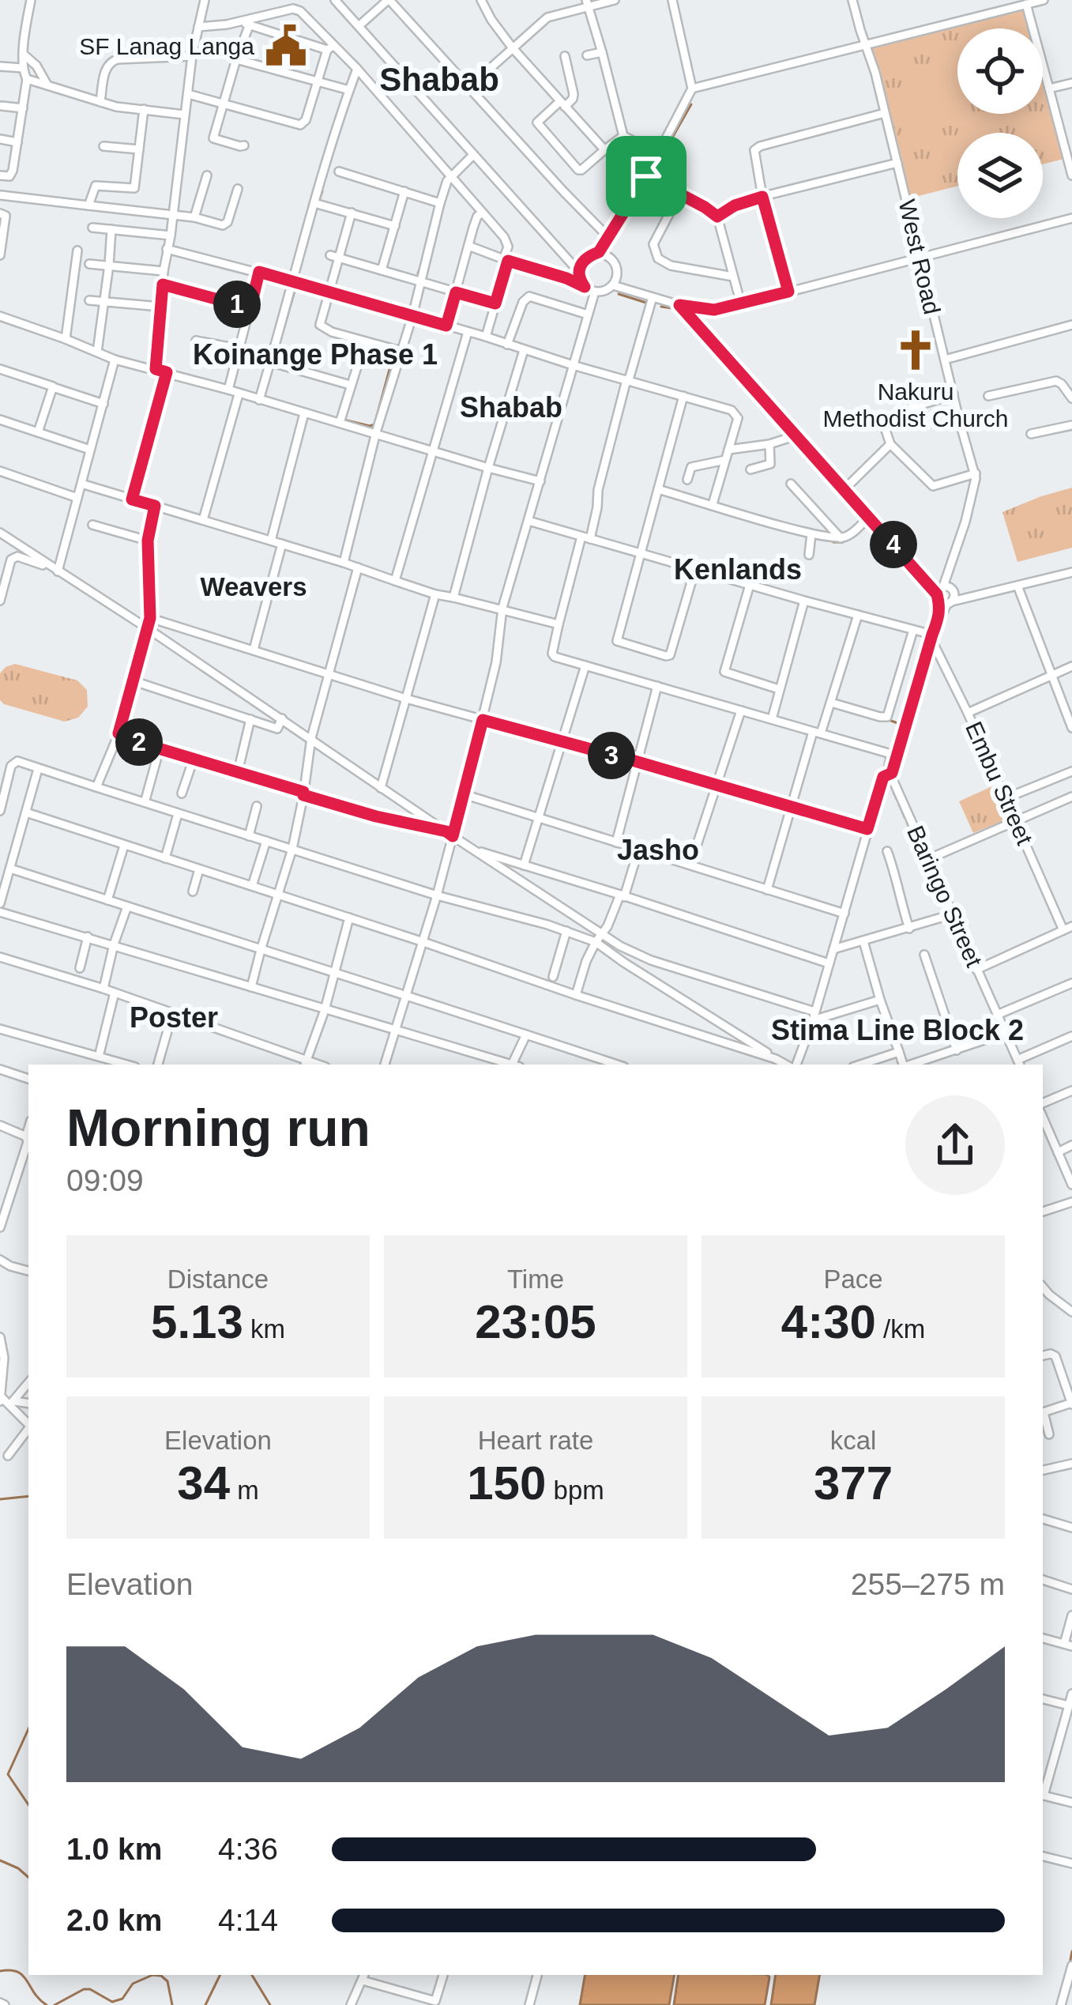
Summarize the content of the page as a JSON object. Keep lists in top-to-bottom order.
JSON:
{
  "streets": {
    "street": ["West Road", "Embu Street", "Baringo Street"]
  },
  "districts": [
    "Shabab",
    "Koinange Phase 1",
    "Shabab",
    "Kenlands",
    "Weavers",
    "Jasho",
    "Poster",
    "Stima Line Block 2"
  ],
  "places": {
    "public building": ["SF Lanag Langa"],
    "church": ["Nakuru Methodist Church"]
  },
  "page": {
    "pins": [
      "1",
      "4",
      "2",
      "3"
    ],
    "heading": ["Morning run", "09:09"],
    "stats": [
      ["Distance", "5.13 km"],
      ["Time", "23:05"],
      ["Pace", "4:30 /km"],
      ["Elevation", "34 m"],
      ["Heart rate", "150 bpm"],
      ["kcal", "377"]
    ],
    "chart": ["Elevation", "255–275 m"],
    "list": [
      {
        "name": "1.0 km",
        "note": "4:36"
      },
      {
        "name": "2.0 km",
        "note": "4:14"
      }
    ]
  }
}
